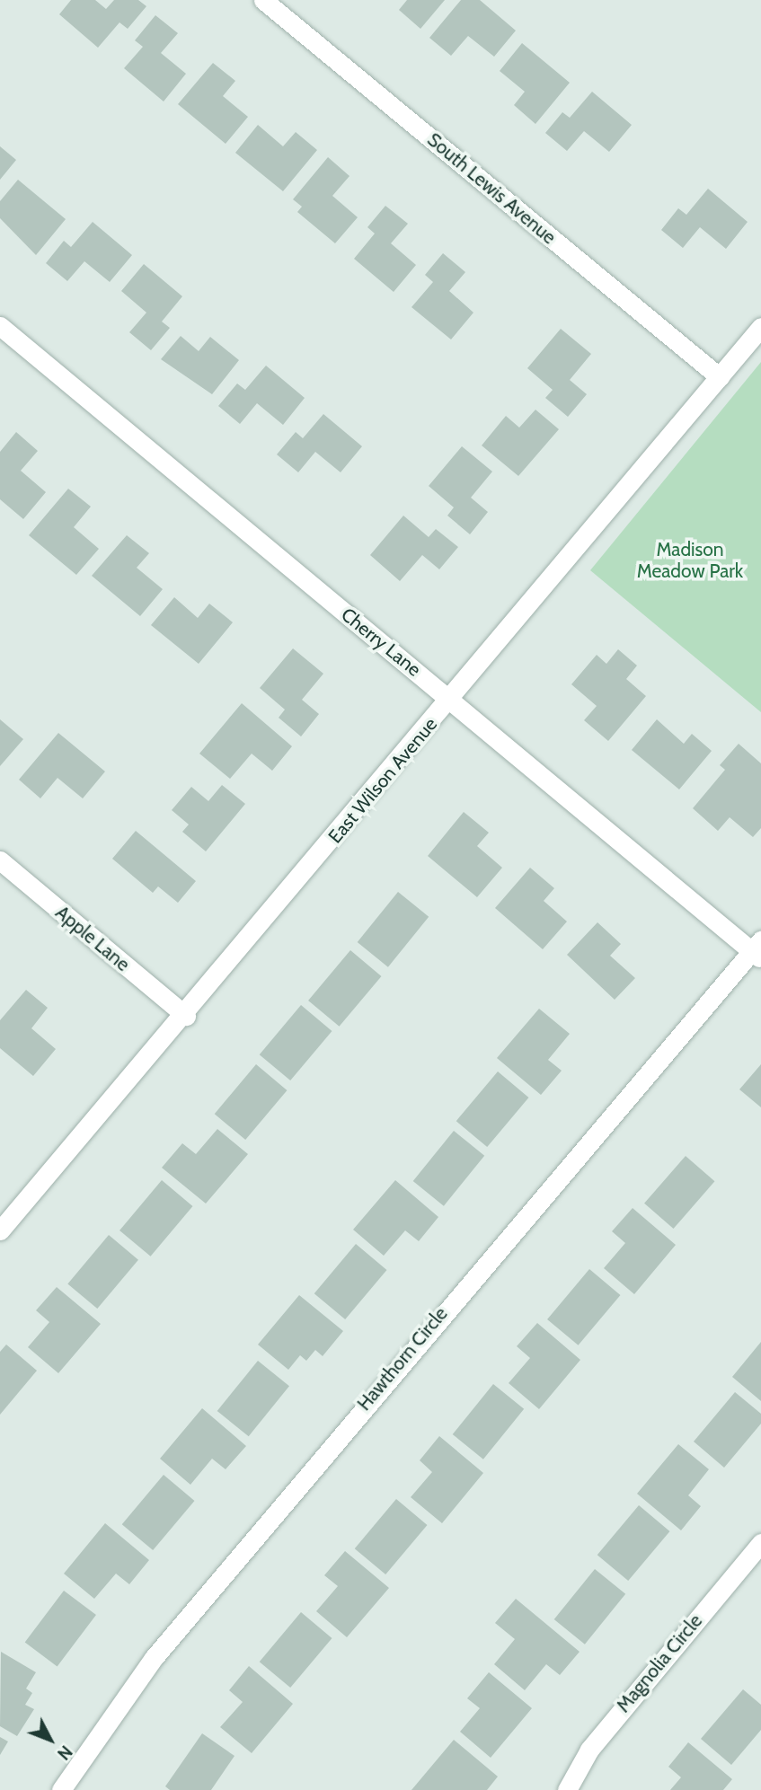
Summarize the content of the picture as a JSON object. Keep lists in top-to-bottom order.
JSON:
{
  "streets": {
    "street": [
      "South Lewis Avenue",
      "Cherry Lane",
      "East Wilson Avenue",
      "Apple Lane",
      "Hawthorn Circle",
      "Magnolia Circle"
    ]
  },
  "crossings": [
    ["South Lewis Avenue", "East Wilson Avenue"],
    ["Cherry Lane", "East Wilson Avenue"],
    ["Cherry Lane", "Hawthorn Circle"],
    ["East Wilson Avenue", "Apple Lane"]
  ],
  "parks": ["Madison Meadow Park"],
  "north": "bottom right"
}
